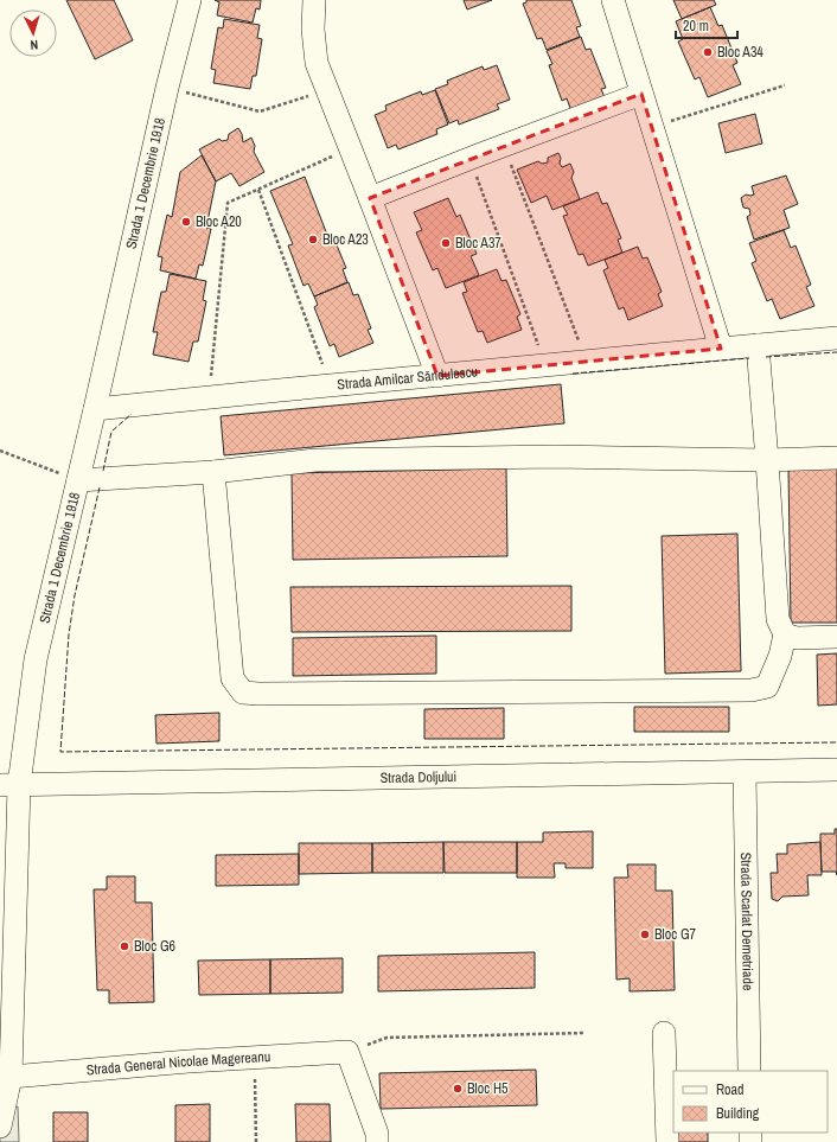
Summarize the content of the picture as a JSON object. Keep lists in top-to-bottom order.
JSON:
{
  "streets": {
    "street": [
      "Strada 1 Decembrie 1918",
      "Strada Amilcar Săndulescu",
      "Strada Doljului",
      "Strada Scarlat Demetriade",
      "Strada General Nicolae Magereanu"
    ]
  },
  "crossings": [
    ["Strada 1 Decembrie 1918", "Strada Amilcar Săndulescu"],
    ["Strada 1 Decembrie 1918", "Strada Doljului"],
    ["Strada 1 Decembrie 1918", "Strada General Nicolae Magereanu"],
    ["Strada Doljului", "Strada Scarlat Demetriade"]
  ],
  "places": [
    "Bloc A34",
    "Bloc A20",
    "Bloc A23",
    "Bloc A37",
    "Bloc G7",
    "Bloc G6",
    "Bloc H5"
  ],
  "legend": ["Road", "Building"],
  "scale_bar": "20 m",
  "north": "bottom"
}
